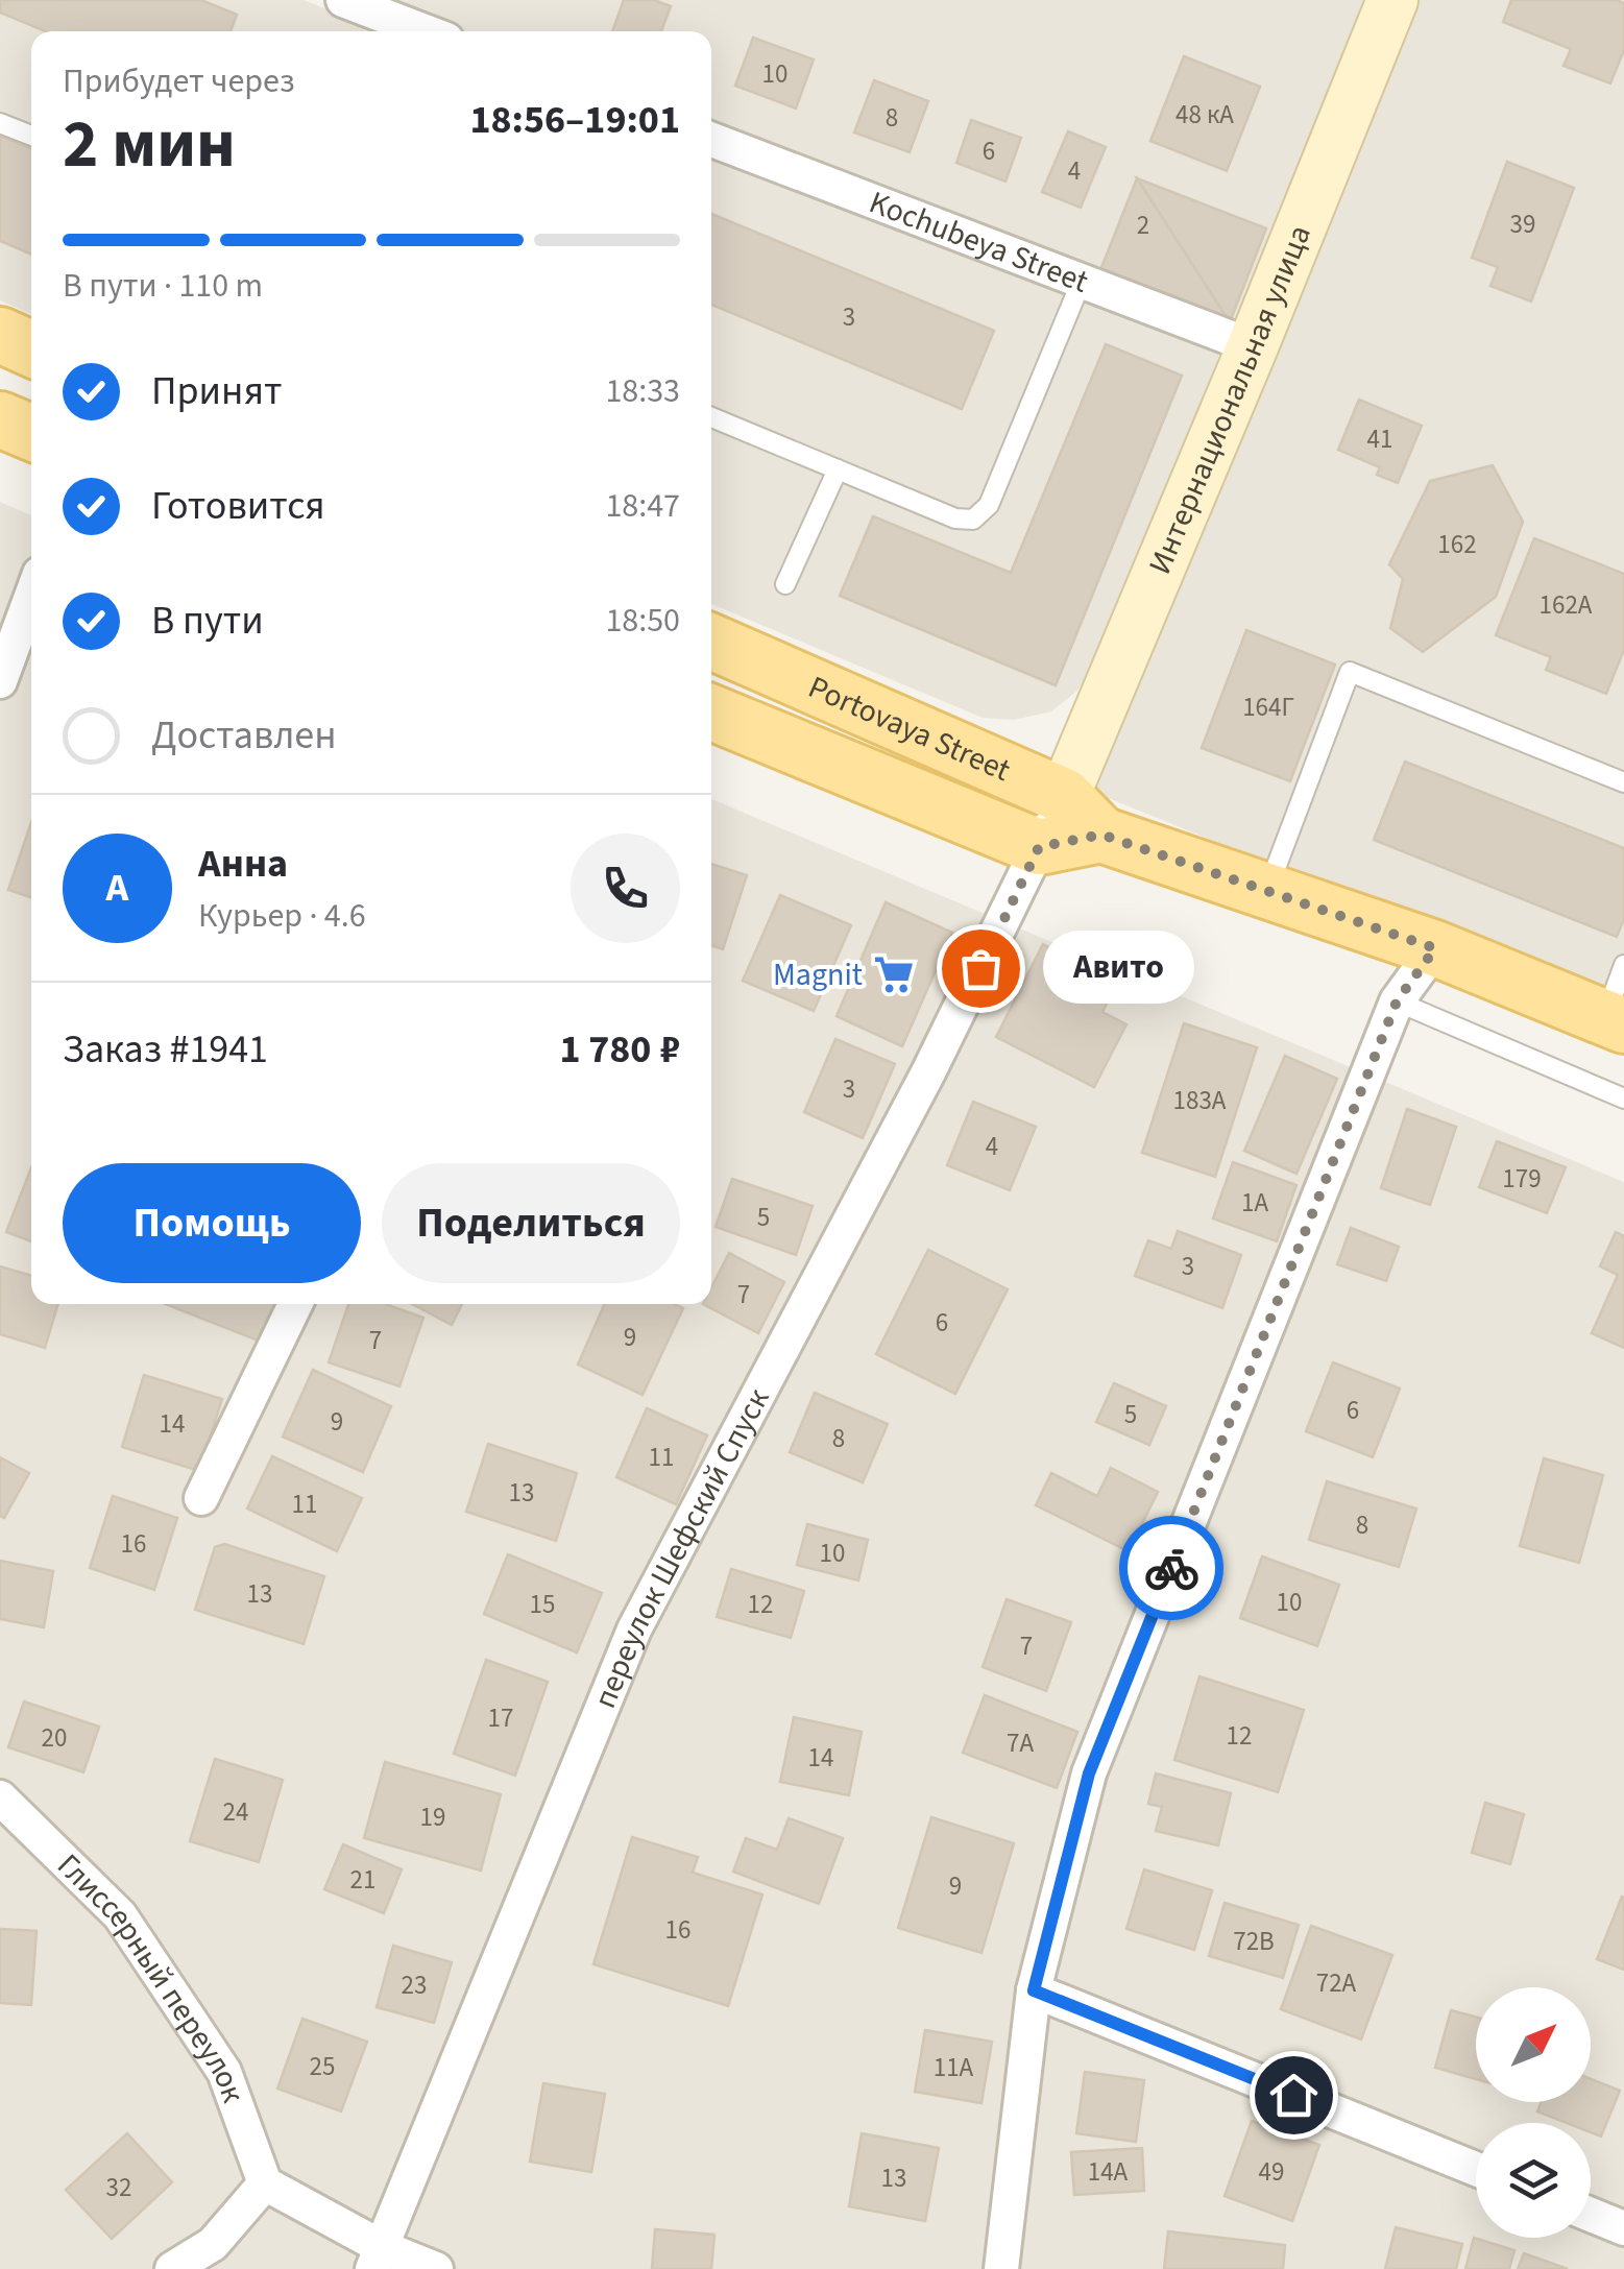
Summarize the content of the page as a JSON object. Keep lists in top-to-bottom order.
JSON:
{
  "streets": {
    "main road": ["Portovaya Street"],
    "street": [
      "Kochubeya Street",
      "Интернациональная улица",
      "переулок Шефский Спуск",
      "Глиссерный переулок"
    ]
  },
  "crossings": [
    ["Kochubeya Street", "Интернациональная улица"],
    ["Интернациональная улица", "Portovaya Street"],
    ["Интернациональная улица", "переулок Шефский Спуск"],
    ["Portovaya Street", "переулок Шефский Спуск"]
  ],
  "places": {
    "other": ["Авито"],
    "supermarket": ["Magnit"]
  },
  "house_numbers": [
    "10",
    "48 кА",
    "8",
    "6",
    "4",
    "39",
    "2",
    "3",
    "41",
    "162",
    "162А",
    "164Г",
    "3",
    "183А",
    "4",
    "179",
    "1А",
    "5",
    "3",
    "7",
    "6",
    "9",
    "7",
    "6",
    "5",
    "9",
    "14",
    "8",
    "11",
    "13",
    "11",
    "8",
    "16",
    "10",
    "13",
    "10",
    "15",
    "12",
    "7",
    "17",
    "12",
    "20",
    "7А",
    "14",
    "24",
    "19",
    "21",
    "9",
    "16",
    "72В",
    "72А",
    "23",
    "25",
    "11А",
    "14А",
    "49",
    "13",
    "32"
  ],
  "north": "top right",
  "page": {
    "heading": ["2 мин", "Прибудет через", "18:56–19:01"],
    "panel": [
      "Анна",
      "Курьер · 4.6",
      "Заказ #1941",
      "1 780 ₽"
    ],
    "bar": "В пути · 110 m",
    "list": [
      ["Принят", "18:33"],
      ["Готовится", "18:47"],
      ["В пути", "18:50"],
      "Доставлен"
    ],
    "round": "А",
    "bubble": "Авито",
    "buttons": ["Помощь", "Поделиться"]
  }
}
